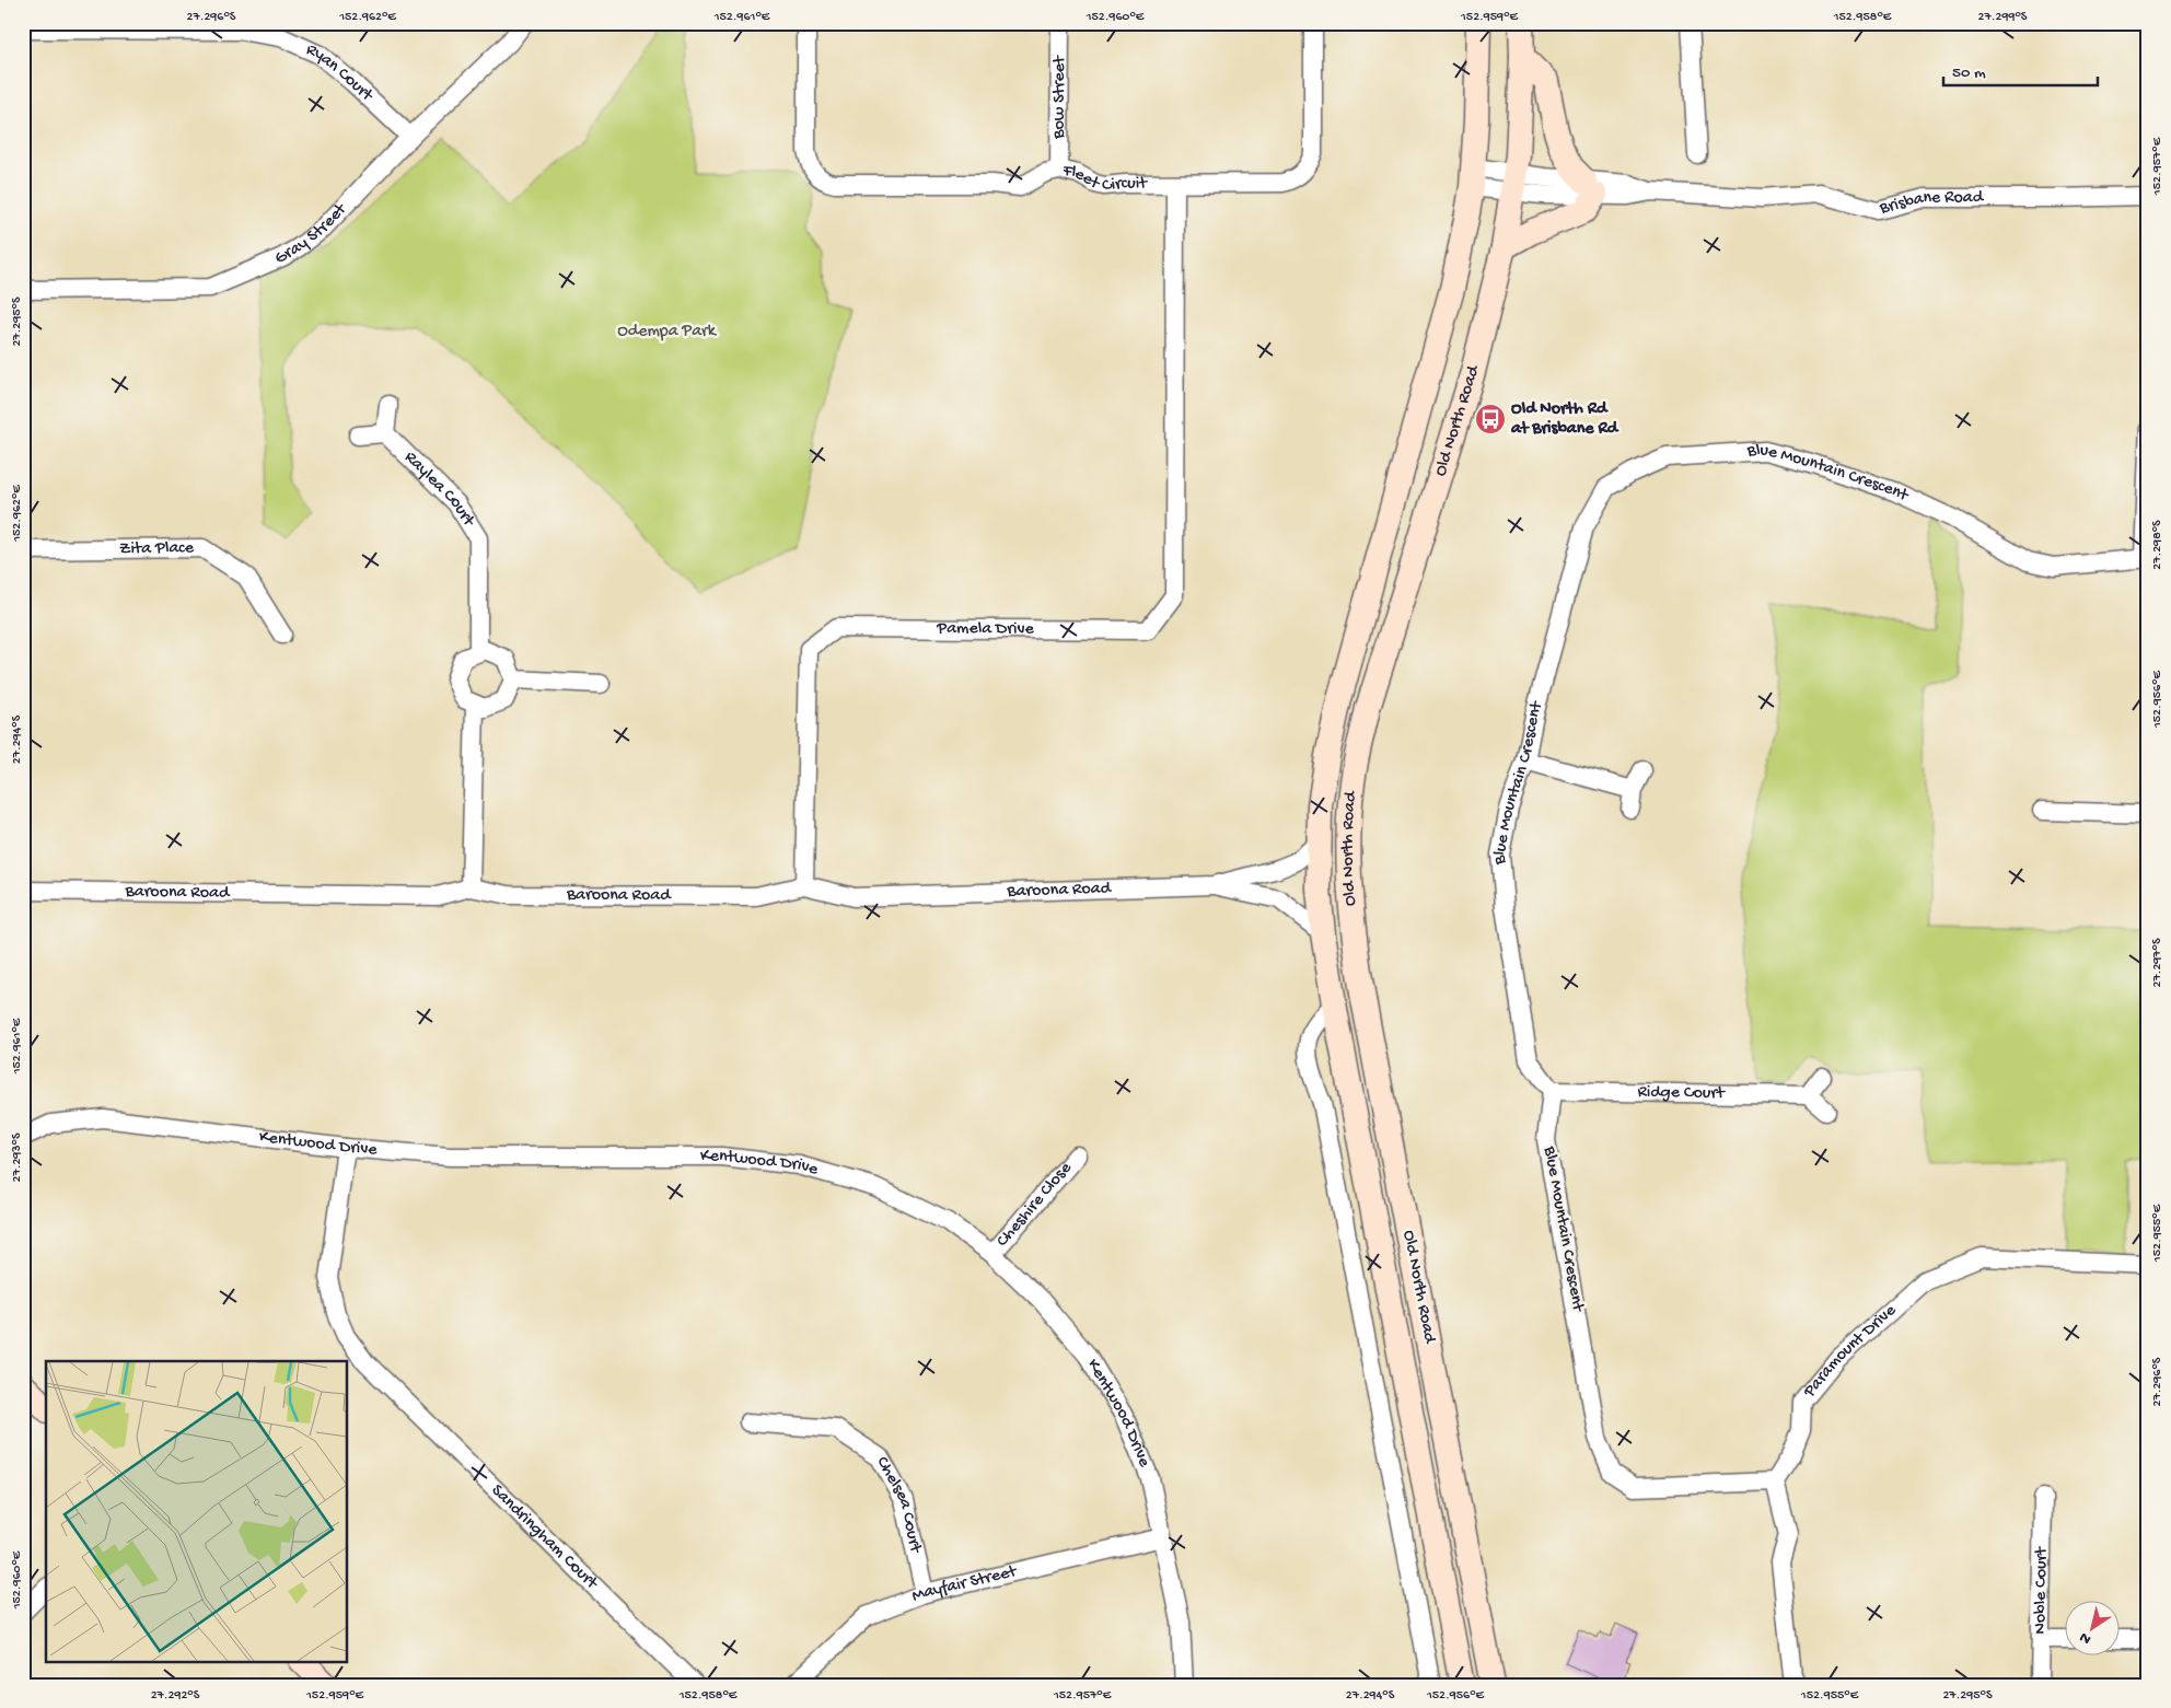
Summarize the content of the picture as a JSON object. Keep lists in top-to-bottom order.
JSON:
{
  "streets": {
    "main road": ["Old North Road"],
    "street": [
      "Ryan Court",
      "Bow Street",
      "Fleet Circuit",
      "Brisbane Road",
      "Gray Street",
      "Blue Mountain Crescent",
      "Raylea Court",
      "Zita Place",
      "Pamela Drive",
      "Baroona Road",
      "Ridge Court",
      "Kentwood Drive",
      "Cheshire Close",
      "Paramount Drive",
      "Chelsea Court",
      "Sandringham Court",
      "Mayfair Street",
      "Noble Court"
    ]
  },
  "crossings": [
    ["Ryan Court", "Gray Street"],
    ["Bow Street", "Fleet Circuit"],
    ["Fleet Circuit", "Pamela Drive"],
    ["Brisbane Road", "Old North Road"],
    ["Old North Road", "Baroona Road"],
    ["Blue Mountain Crescent", "Ridge Court"],
    ["Blue Mountain Crescent", "Paramount Drive"],
    ["Pamela Drive", "Baroona Road"],
    ["Kentwood Drive", "Cheshire Close"],
    ["Kentwood Drive", "Sandringham Court"],
    ["Kentwood Drive", "Mayfair Street"],
    ["Chelsea Court", "Mayfair Street"]
  ],
  "parks": ["Odempa Park"],
  "places": {
    "bus stop": ["Old North Rd at Brisbane Rd"]
  },
  "scale_bar": "50 m",
  "north": "bottom left",
  "coordinates": [
    "27.296°S",
    "152.962°E",
    "152.961°E",
    "152.960°E",
    "152.959°E",
    "152.958°E",
    "27.299°S",
    "152.957°E",
    "27.295°S",
    "27.298°S",
    "152.956°E",
    "27.294°S",
    "27.297°S",
    "27.293°S",
    "152.955°E",
    "27.292°S"
  ]
}
